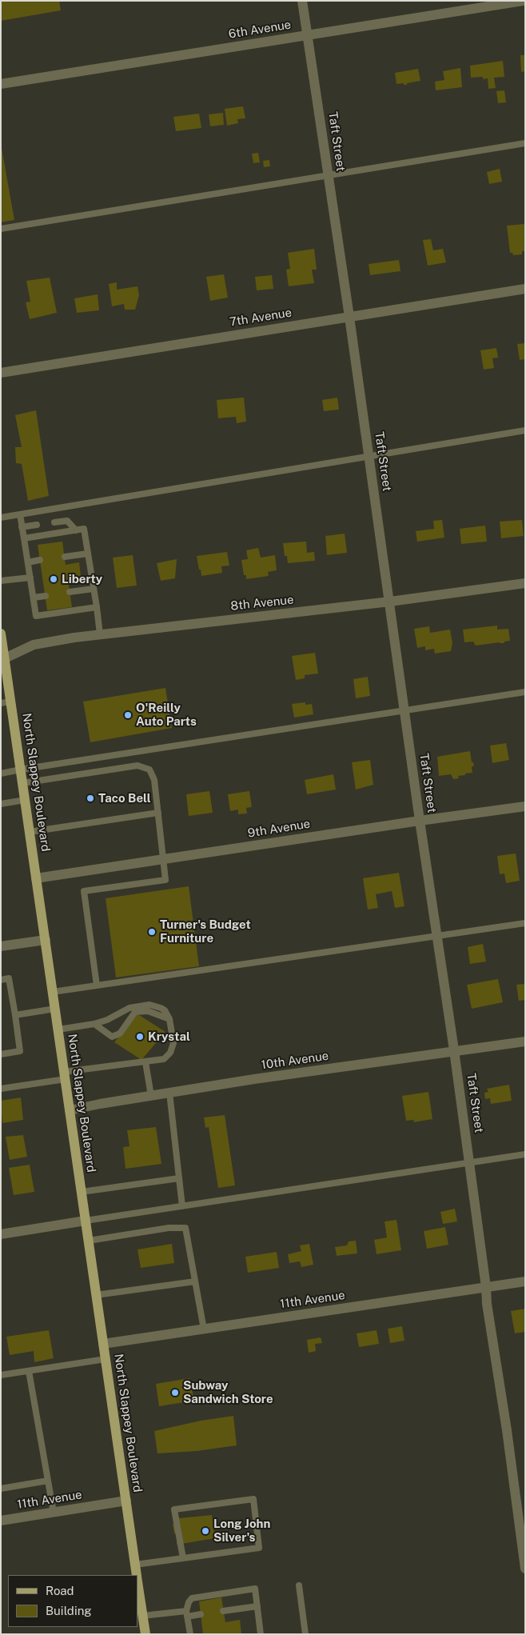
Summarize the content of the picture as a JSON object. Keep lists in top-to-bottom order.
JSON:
{
  "streets": {
    "main road": ["North Slappey Boulevard"],
    "street": [
      "6th Avenue",
      "Taft Street",
      "7th Avenue",
      "8th Avenue",
      "9th Avenue",
      "10th Avenue",
      "11th Avenue"
    ]
  },
  "crossings": [
    ["6th Avenue", "Taft Street"],
    ["Taft Street", "7th Avenue"],
    ["Taft Street", "8th Avenue"],
    ["Taft Street", "9th Avenue"],
    ["Taft Street", "10th Avenue"],
    ["Taft Street", "11th Avenue"],
    ["8th Avenue", "North Slappey Boulevard"],
    ["North Slappey Boulevard", "9th Avenue"],
    ["North Slappey Boulevard", "10th Avenue"],
    ["North Slappey Boulevard", "11th Avenue"]
  ],
  "places": [
    "Liberty",
    "O'Reilly Auto Parts",
    "Taco Bell",
    "Turner's Budget Furniture",
    "Krystal",
    "Subway Sandwich Store",
    "Long John Silver's"
  ],
  "legend": ["Road", "Building"]
}
